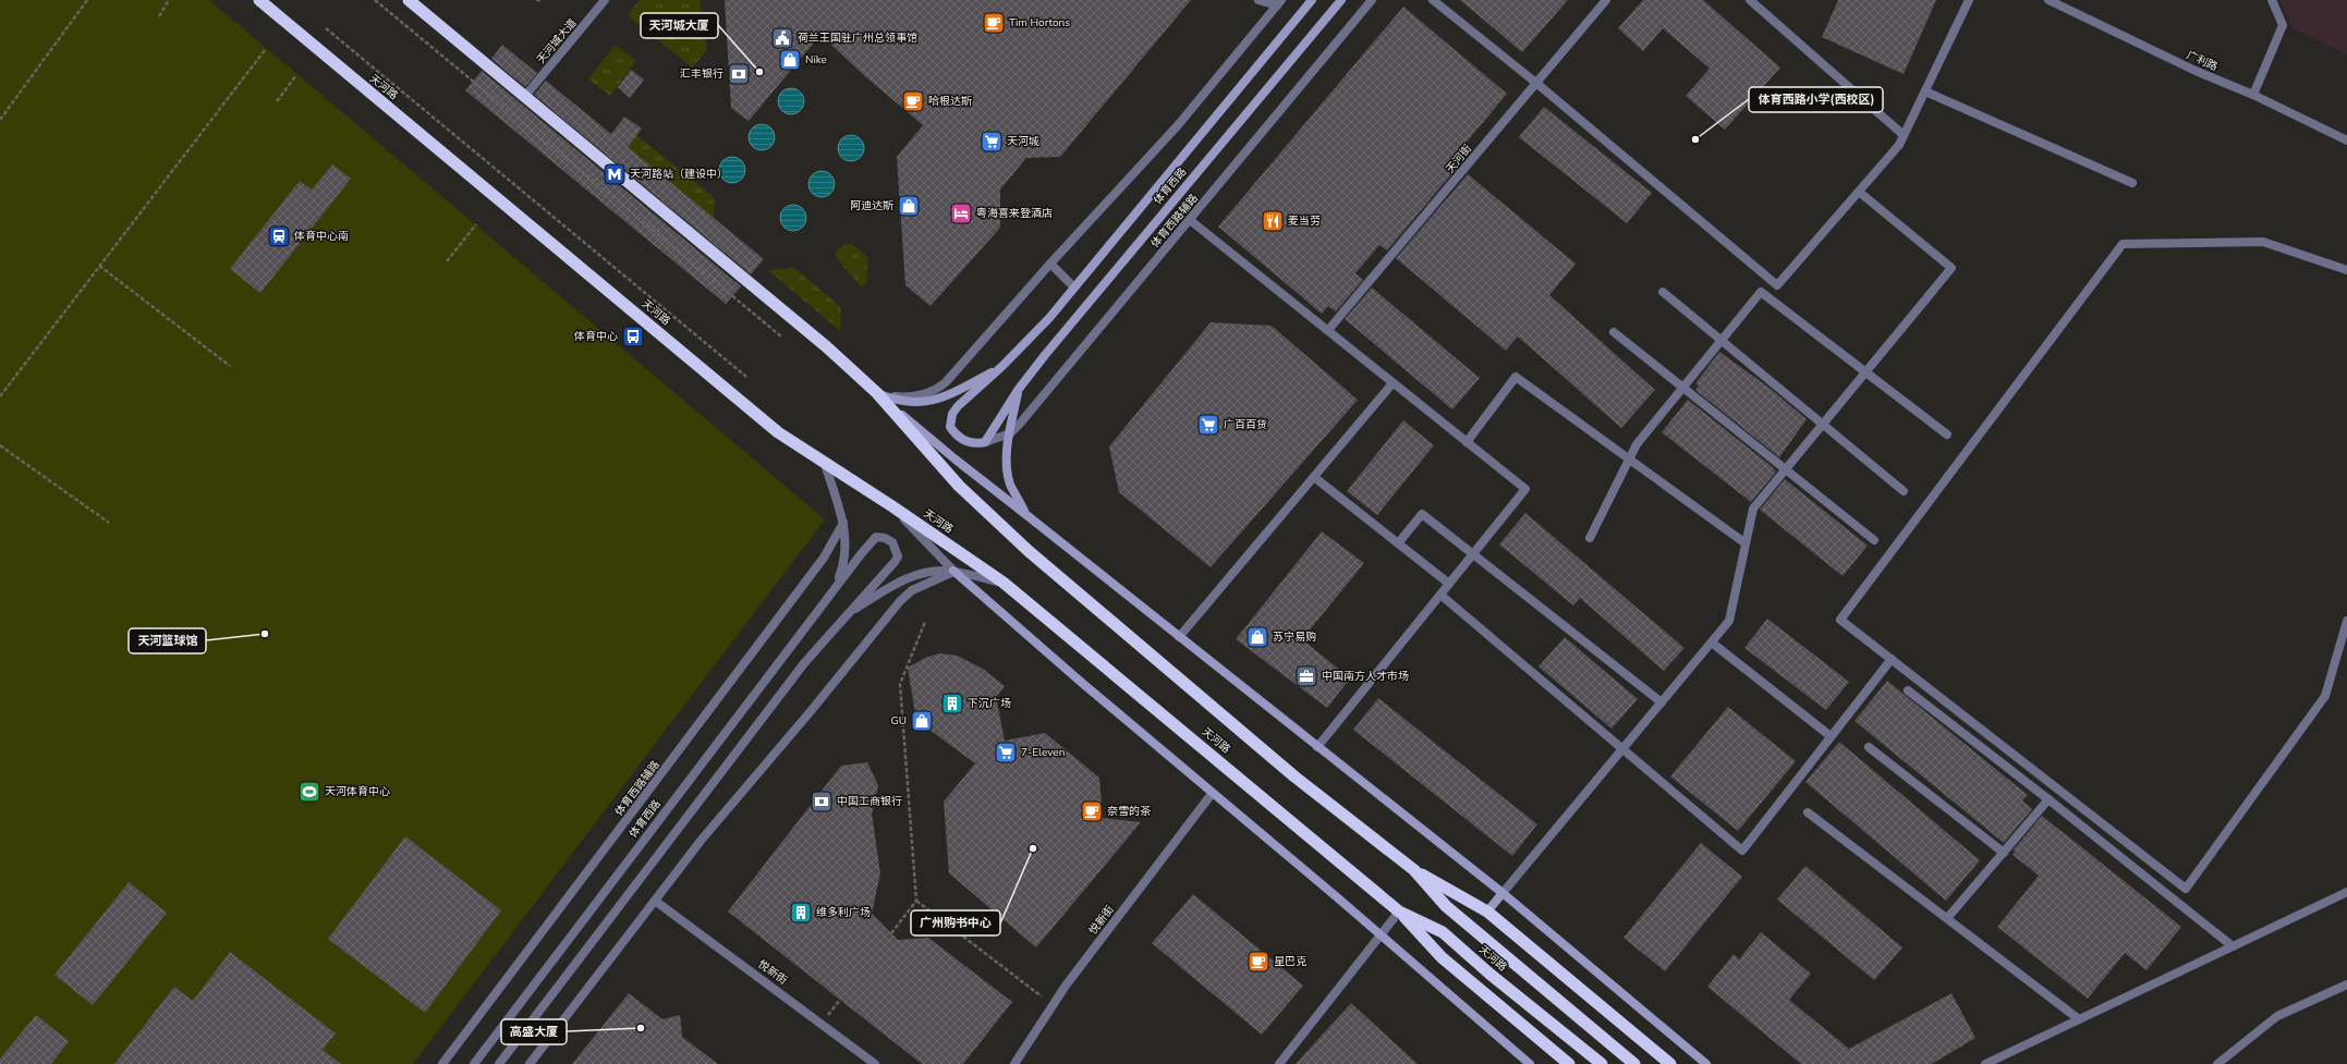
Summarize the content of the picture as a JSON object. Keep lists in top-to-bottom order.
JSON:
{
  "streets": {
    "highway": ["天河路"],
    "main road": ["体育西路"],
    "street": [
      "天河城大道",
      "广利路",
      "天河街",
      "体育西路辅路",
      "悦新街"
    ]
  },
  "crossings": [
    ["天河城大道", "天河路"]
  ],
  "places": {
    "cafe": [
      "Tim Hortons",
      "哈根达斯",
      "奈雪的茶",
      "星巴克"
    ],
    "public building": ["荷兰王国驻广州总领事馆"],
    "shop": [
      "Nike",
      "阿迪达斯",
      "苏宁易购",
      "GU"
    ],
    "other": [
      "天河城大厦",
      "体育西路小学(西校区)",
      "天河篮球馆",
      "广州购书中心",
      "高盛大厦"
    ],
    "bank": ["汇丰银行", "中国工商银行"],
    "supermarket": ["天河城", "广百百货", "7-Eleven"],
    "metro station": ["天河路站（建设中）"],
    "hotel": ["粤海喜来登酒店"],
    "restaurant": ["麦当劳"],
    "station": ["体育中心南"],
    "bus stop": ["体育中心"],
    "office": ["中国南方人才市场"],
    "building": ["下沉广场", "维多利广场"],
    "sports": ["天河体育中心"]
  }
}
